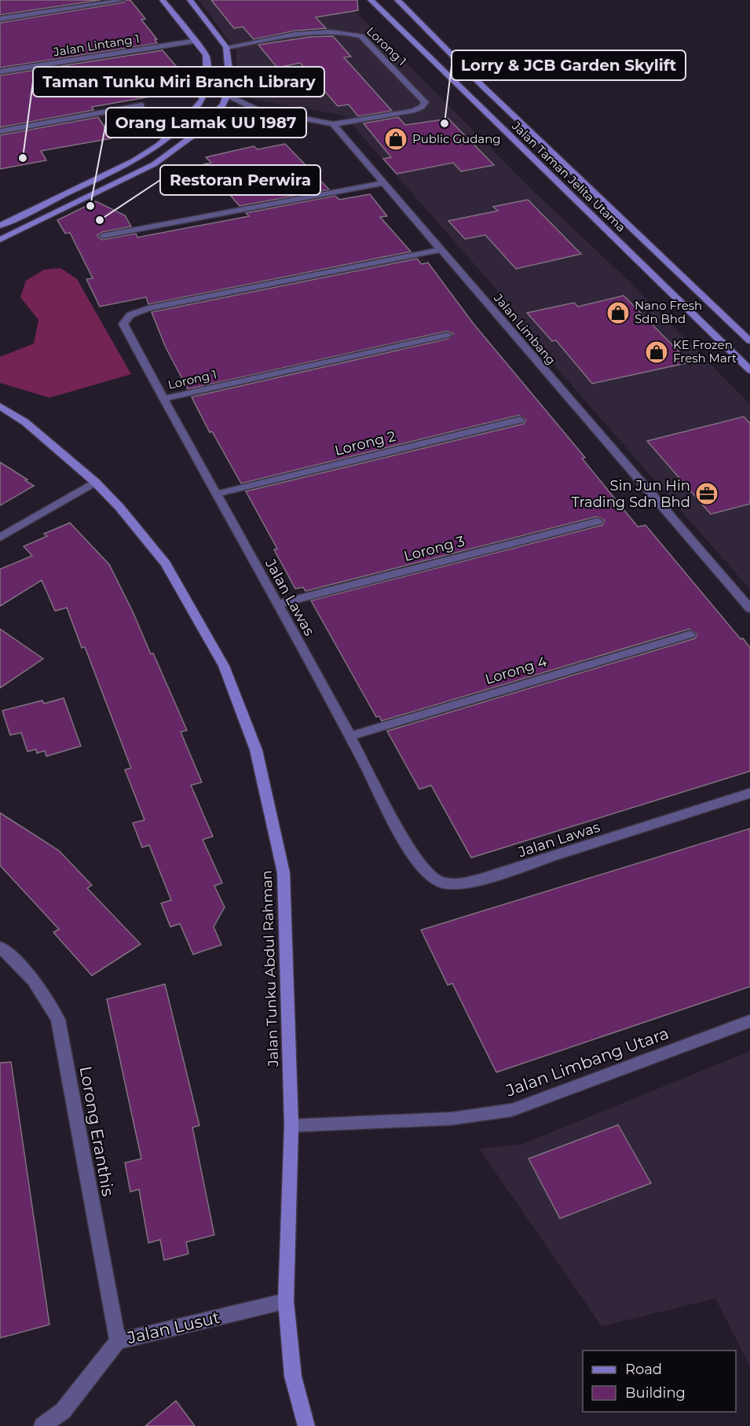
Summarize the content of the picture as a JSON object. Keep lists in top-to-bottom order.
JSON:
{
  "streets": {
    "street": [
      "Jalan Lintang 1",
      "Lorong 1",
      "Jalan Taman Jelita Utama",
      "Jalan Limbang",
      "Lorong 2",
      "Lorong 3",
      "Jalan Lawas",
      "Lorong 4",
      "Jalan Tunku Abdul Rahman",
      "Jalan Limbang Utara",
      "Lorong Eranthis",
      "Jalan Lusut"
    ]
  },
  "crossings": [
    ["Lorong 1", "Jalan Limbang"],
    ["Lorong 1", "Jalan Lawas"],
    ["Jalan Limbang", "Jalan Lawas"],
    ["Lorong 2", "Jalan Lawas"],
    ["Lorong 3", "Jalan Lawas"],
    ["Jalan Lawas", "Lorong 4"],
    ["Jalan Tunku Abdul Rahman", "Jalan Limbang Utara"],
    ["Jalan Tunku Abdul Rahman", "Jalan Lusut"],
    ["Lorong Eranthis", "Jalan Lusut"]
  ],
  "places": {
    "other": [
      "Lorry & JCB Garden Skylift",
      "Taman Tunku Miri Branch Library",
      "Orang Lamak UU 1987",
      "Restoran Perwira"
    ],
    "shop": ["Public Gudang", "Nano Fresh Sdn Bhd", "KE Frozen Fresh Mart"],
    "office": ["Sin Jun Hin Trading Sdn Bhd"]
  },
  "legend": ["Road", "Building"]
}
